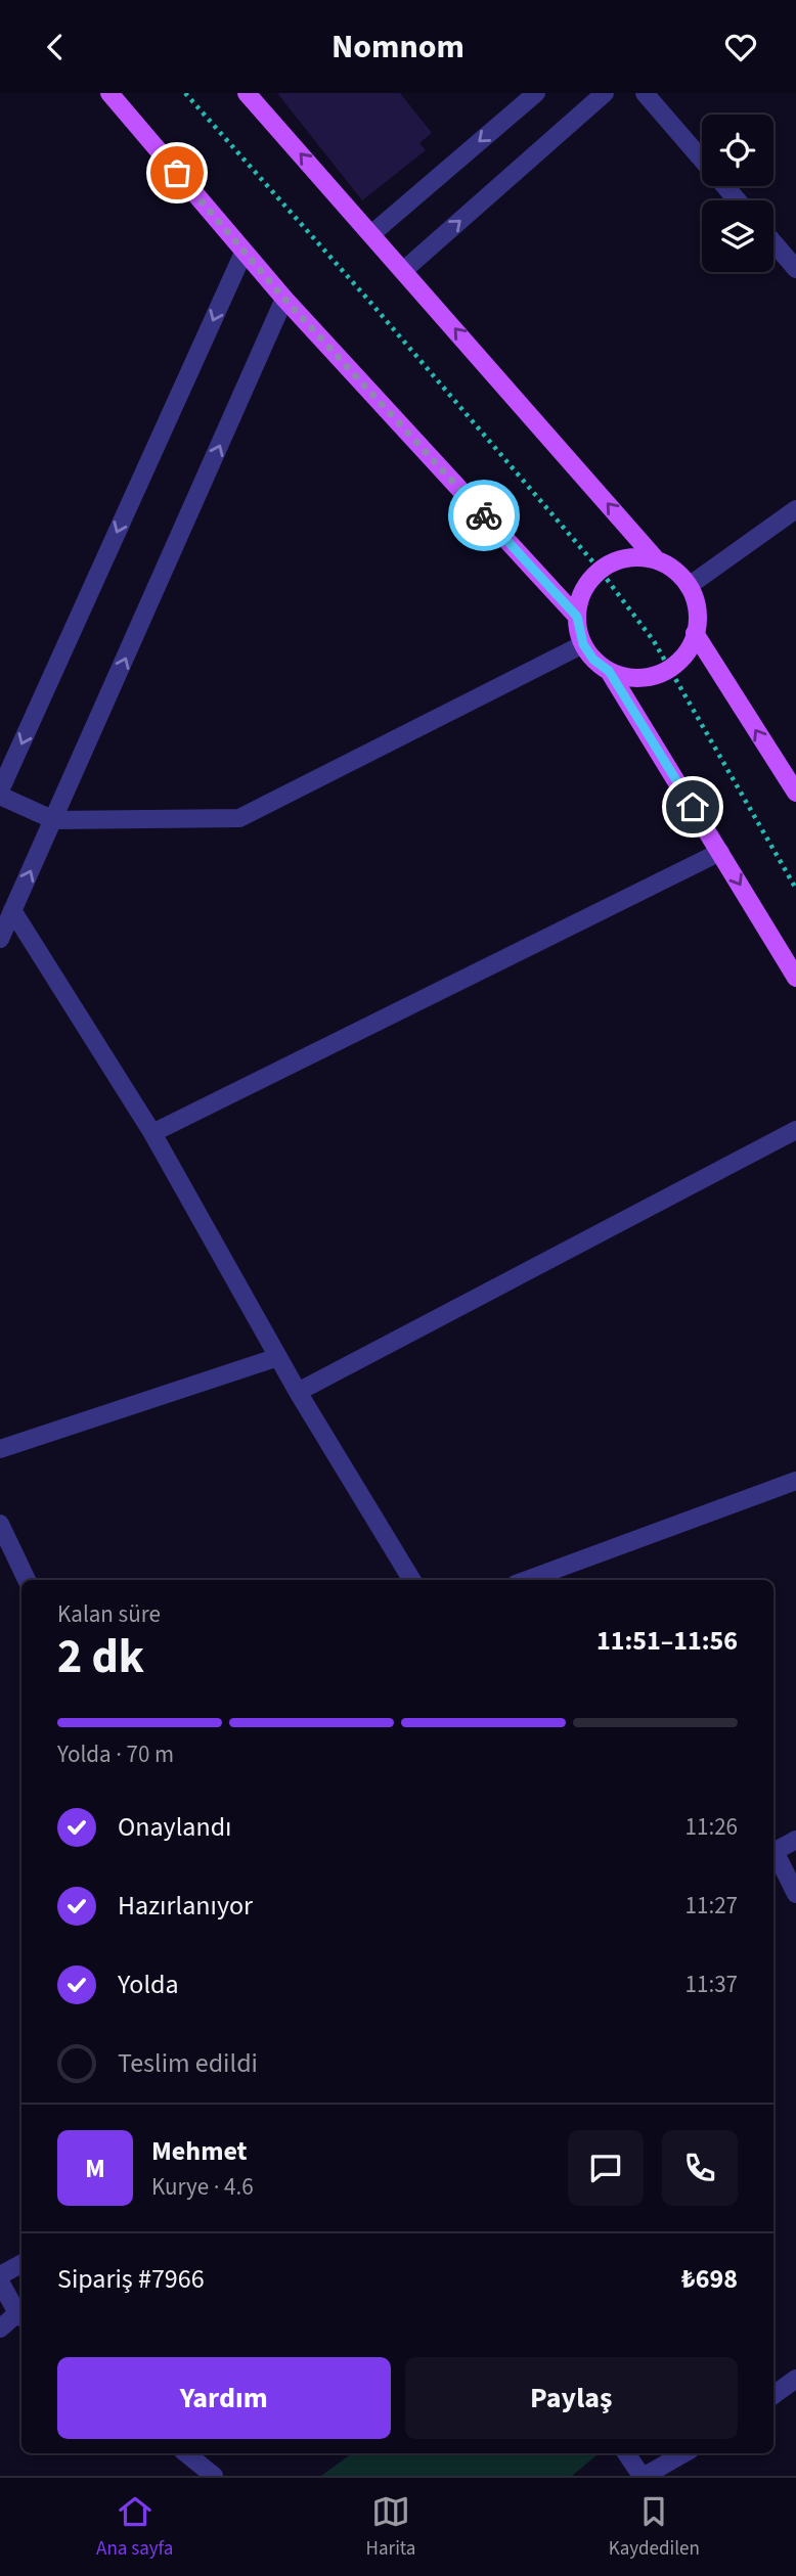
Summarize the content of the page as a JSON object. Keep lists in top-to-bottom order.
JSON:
{
  "page": {
    "header": "Nomnom",
    "heading": ["2 dk", "Kalan süre", "11:51–11:56"],
    "panel": [
      "Mehmet",
      "Kurye · 4.6",
      "Sipariş #7966",
      "₺698"
    ],
    "bar": "Yolda · 70 m",
    "list": [
      ["Onaylandı", "11:26"],
      ["Hazırlanıyor", "11:27"],
      ["Yolda", "11:37"],
      "Teslim edildi"
    ],
    "round": "M",
    "buttons": ["Yardım", "Paylaş"],
    "tabs": ["Ana sayfa", "Harita", "Kaydedilen"]
  }
}
